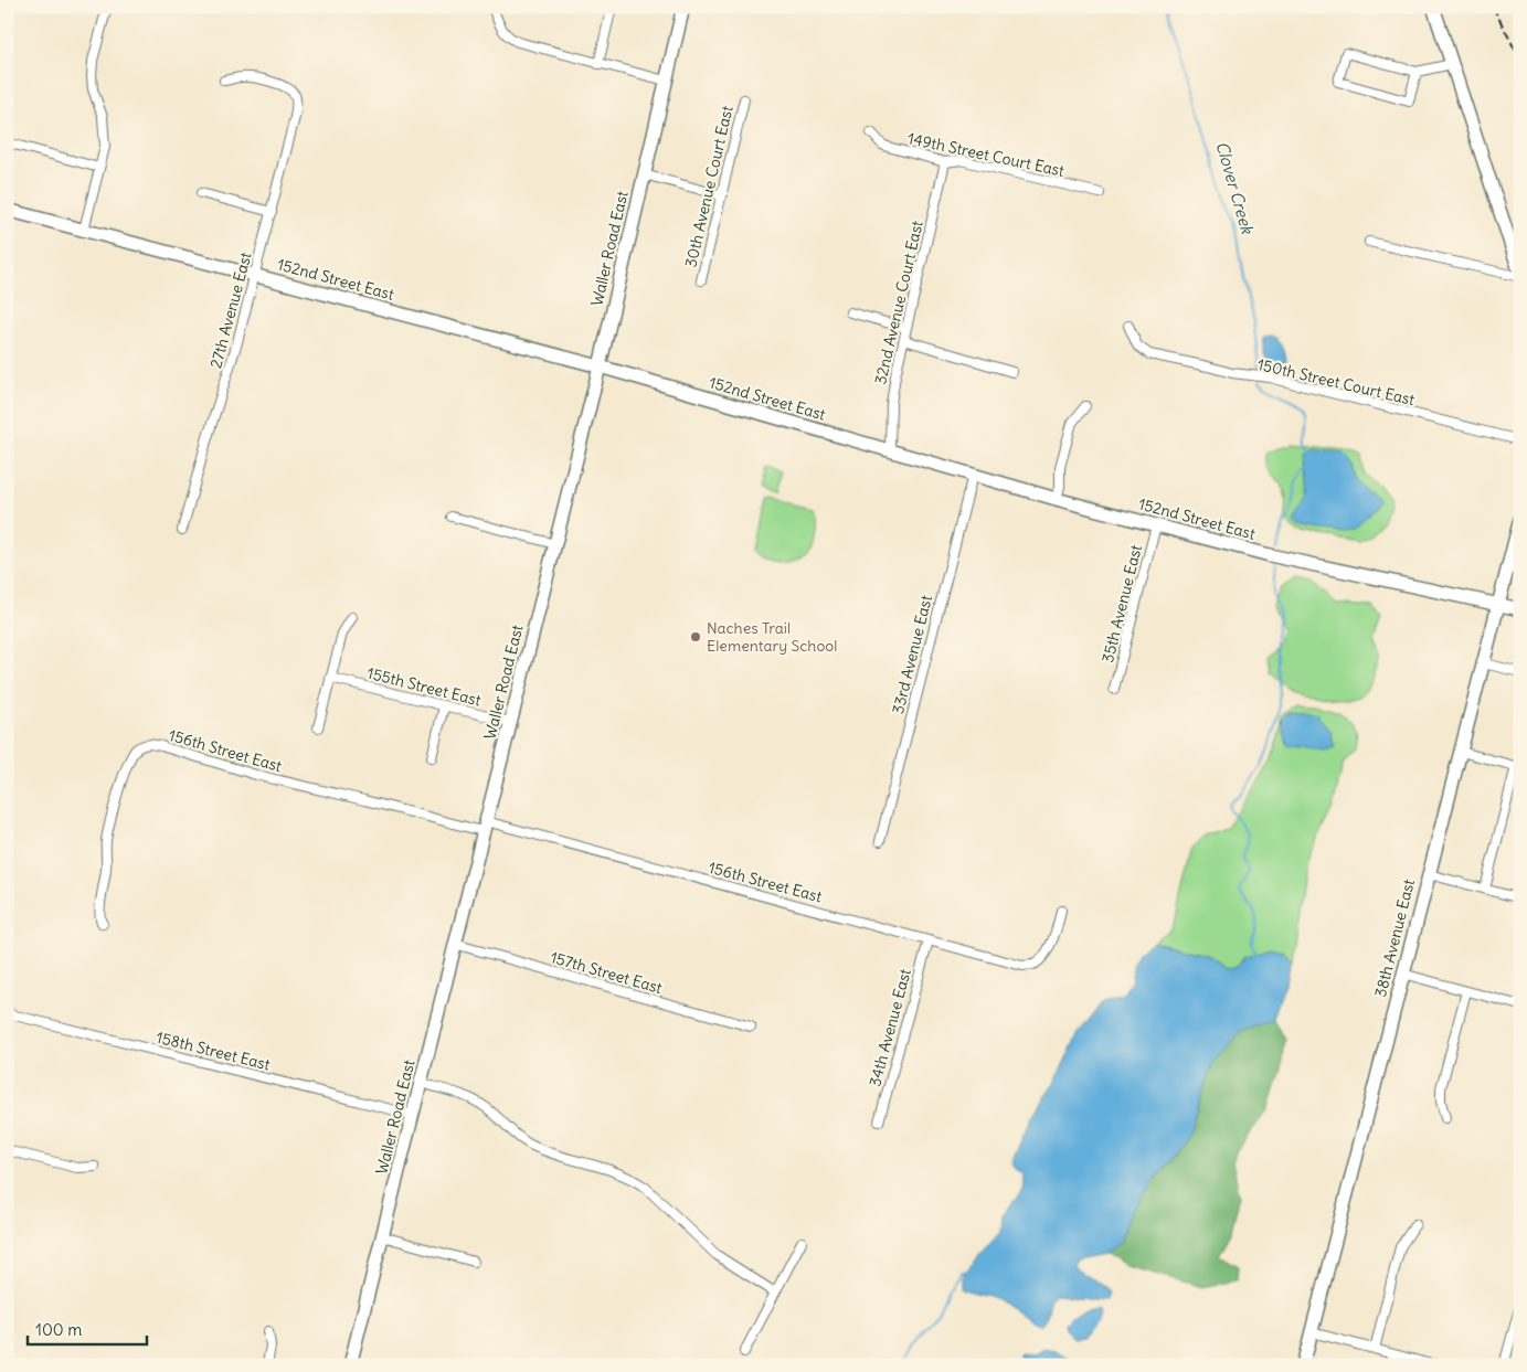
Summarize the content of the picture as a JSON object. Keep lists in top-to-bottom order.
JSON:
{
  "streets": {
    "street": [
      "149th Street Court East",
      "30th Avenue Court East",
      "Waller Road East",
      "152nd Street East",
      "32nd Avenue Court East",
      "27th Avenue East",
      "150th Street Court East",
      "35th Avenue East",
      "33rd Avenue East",
      "155th Street East",
      "156th Street East",
      "38th Avenue East",
      "157th Street East",
      "34th Avenue East",
      "158th Street East"
    ]
  },
  "crossings": [
    ["149th Street Court East", "32nd Avenue Court East"],
    ["Waller Road East", "152nd Street East"],
    ["Waller Road East", "155th Street East"],
    ["Waller Road East", "156th Street East"],
    ["Waller Road East", "157th Street East"],
    ["Waller Road East", "158th Street East"],
    ["152nd Street East", "32nd Avenue Court East"],
    ["152nd Street East", "27th Avenue East"],
    ["152nd Street East", "35th Avenue East"],
    ["152nd Street East", "33rd Avenue East"],
    ["152nd Street East", "38th Avenue East"],
    ["156th Street East", "34th Avenue East"]
  ],
  "water": ["Clover Creek"],
  "places": ["Naches Trail Elementary School"],
  "scale_bar": "100 m"
}
